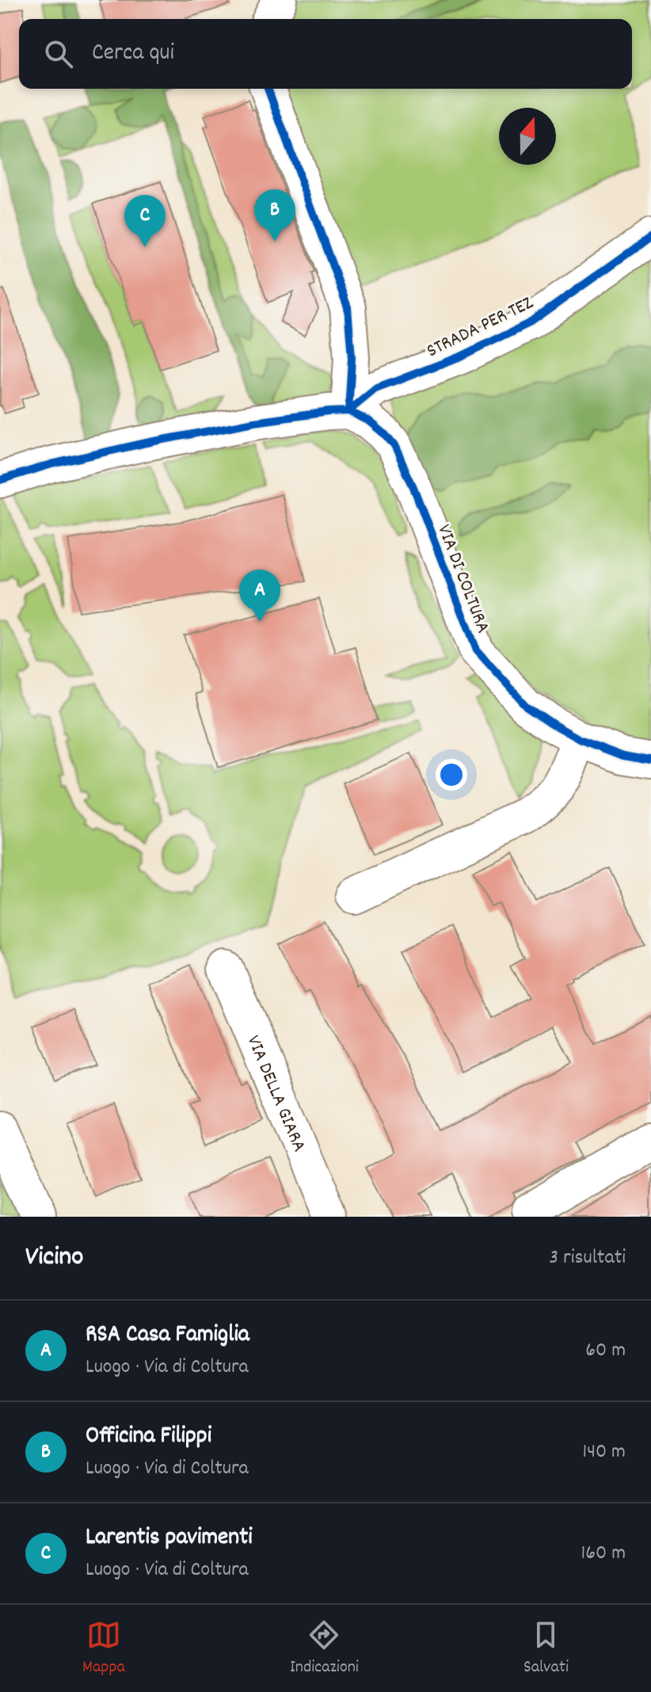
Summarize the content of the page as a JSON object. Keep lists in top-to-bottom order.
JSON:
{
  "streets": {
    "street": ["STRADA PER TEZ", "VIA DI COLTURA", "VIA DELLA GIARA"]
  },
  "crossings": [
    ["STRADA PER TEZ", "VIA DI COLTURA"]
  ],
  "north": "top",
  "page": {
    "search": "Cerca qui",
    "pins": ["B", "C", "A"],
    "heading": ["Vicino", "3 risultati"],
    "list": [
      {
        "mark": "A",
        "name": "RSA Casa Famiglia",
        "note": "Luogo · Via di Coltura",
        "value": "60 m"
      },
      {
        "mark": "B",
        "name": "Officina Filippi",
        "note": "Luogo · Via di Coltura",
        "value": "140 m"
      },
      {
        "mark": "C",
        "name": "Larentis pavimenti",
        "note": "Luogo · Via di Coltura",
        "value": "160 m"
      }
    ],
    "nav": ["Mappa", "Indicazioni", "Salvati"]
  }
}
